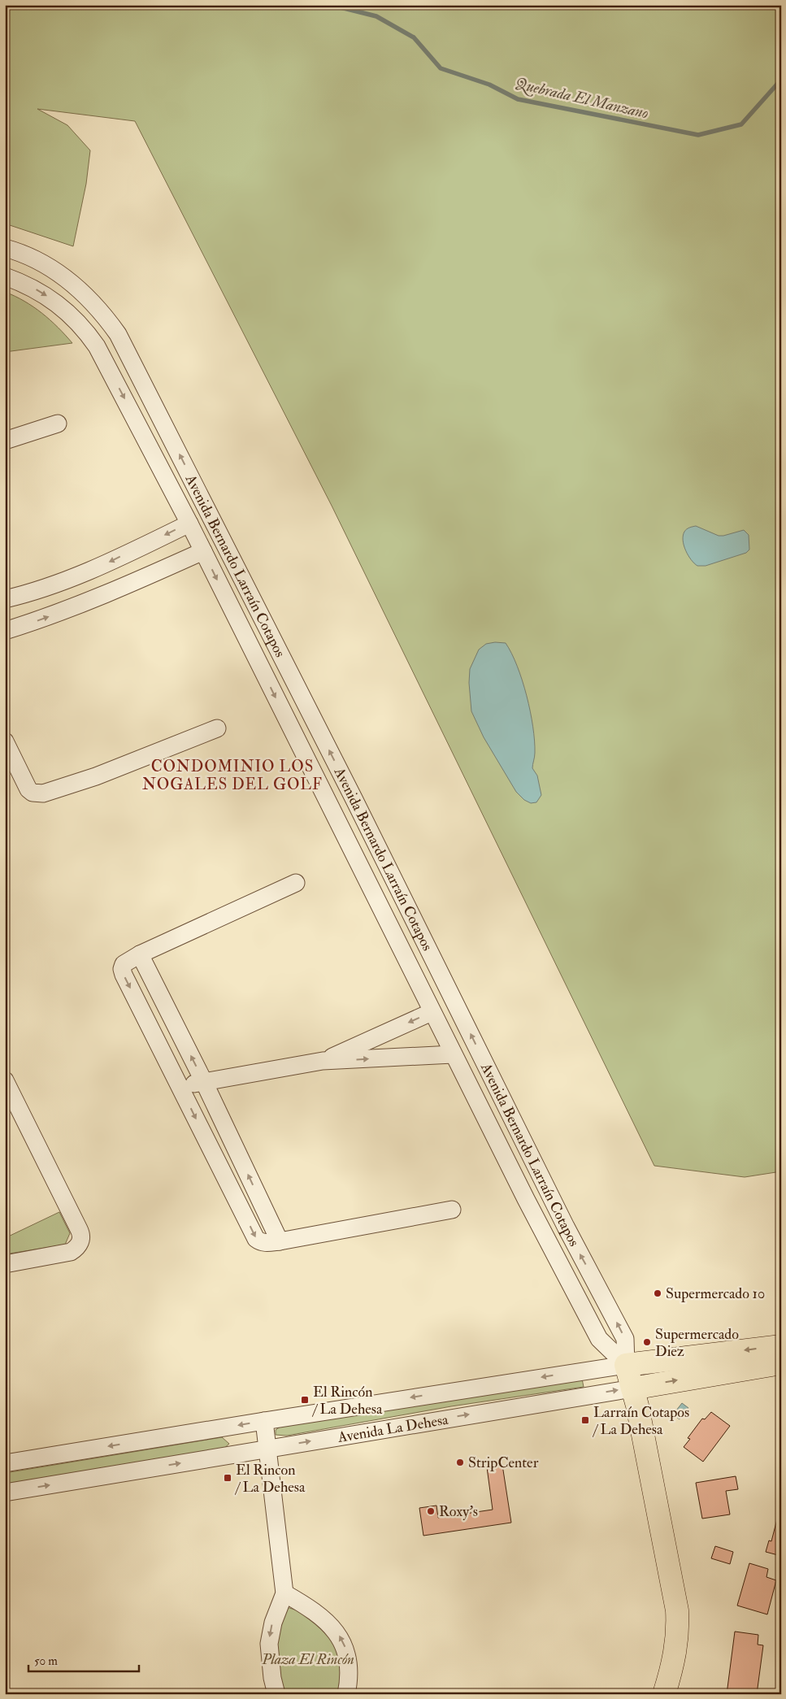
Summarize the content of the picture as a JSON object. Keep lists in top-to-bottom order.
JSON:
{
  "streets": {
    "main road": ["Avenida Bernardo Larraín Cotapos", "Avenida La Dehesa"]
  },
  "crossings": [
    ["Avenida Bernardo Larraín Cotapos", "Avenida La Dehesa"]
  ],
  "districts": ["CONDOMINIO LOS NOGALES DEL GOLF"],
  "water": ["Quebrada El Manzano"],
  "parks": ["Plaza El Rincón"],
  "places": {
    "other": [
      "Supermercado 10",
      "Supermercado Diez",
      "StripCenter",
      "Roxy's"
    ],
    "transit": ["El Rincón / La Dehesa", "Larraín Cotapos / La Dehesa", "El Rincon / La Dehesa"]
  },
  "scale_bar": "50 m"
}
